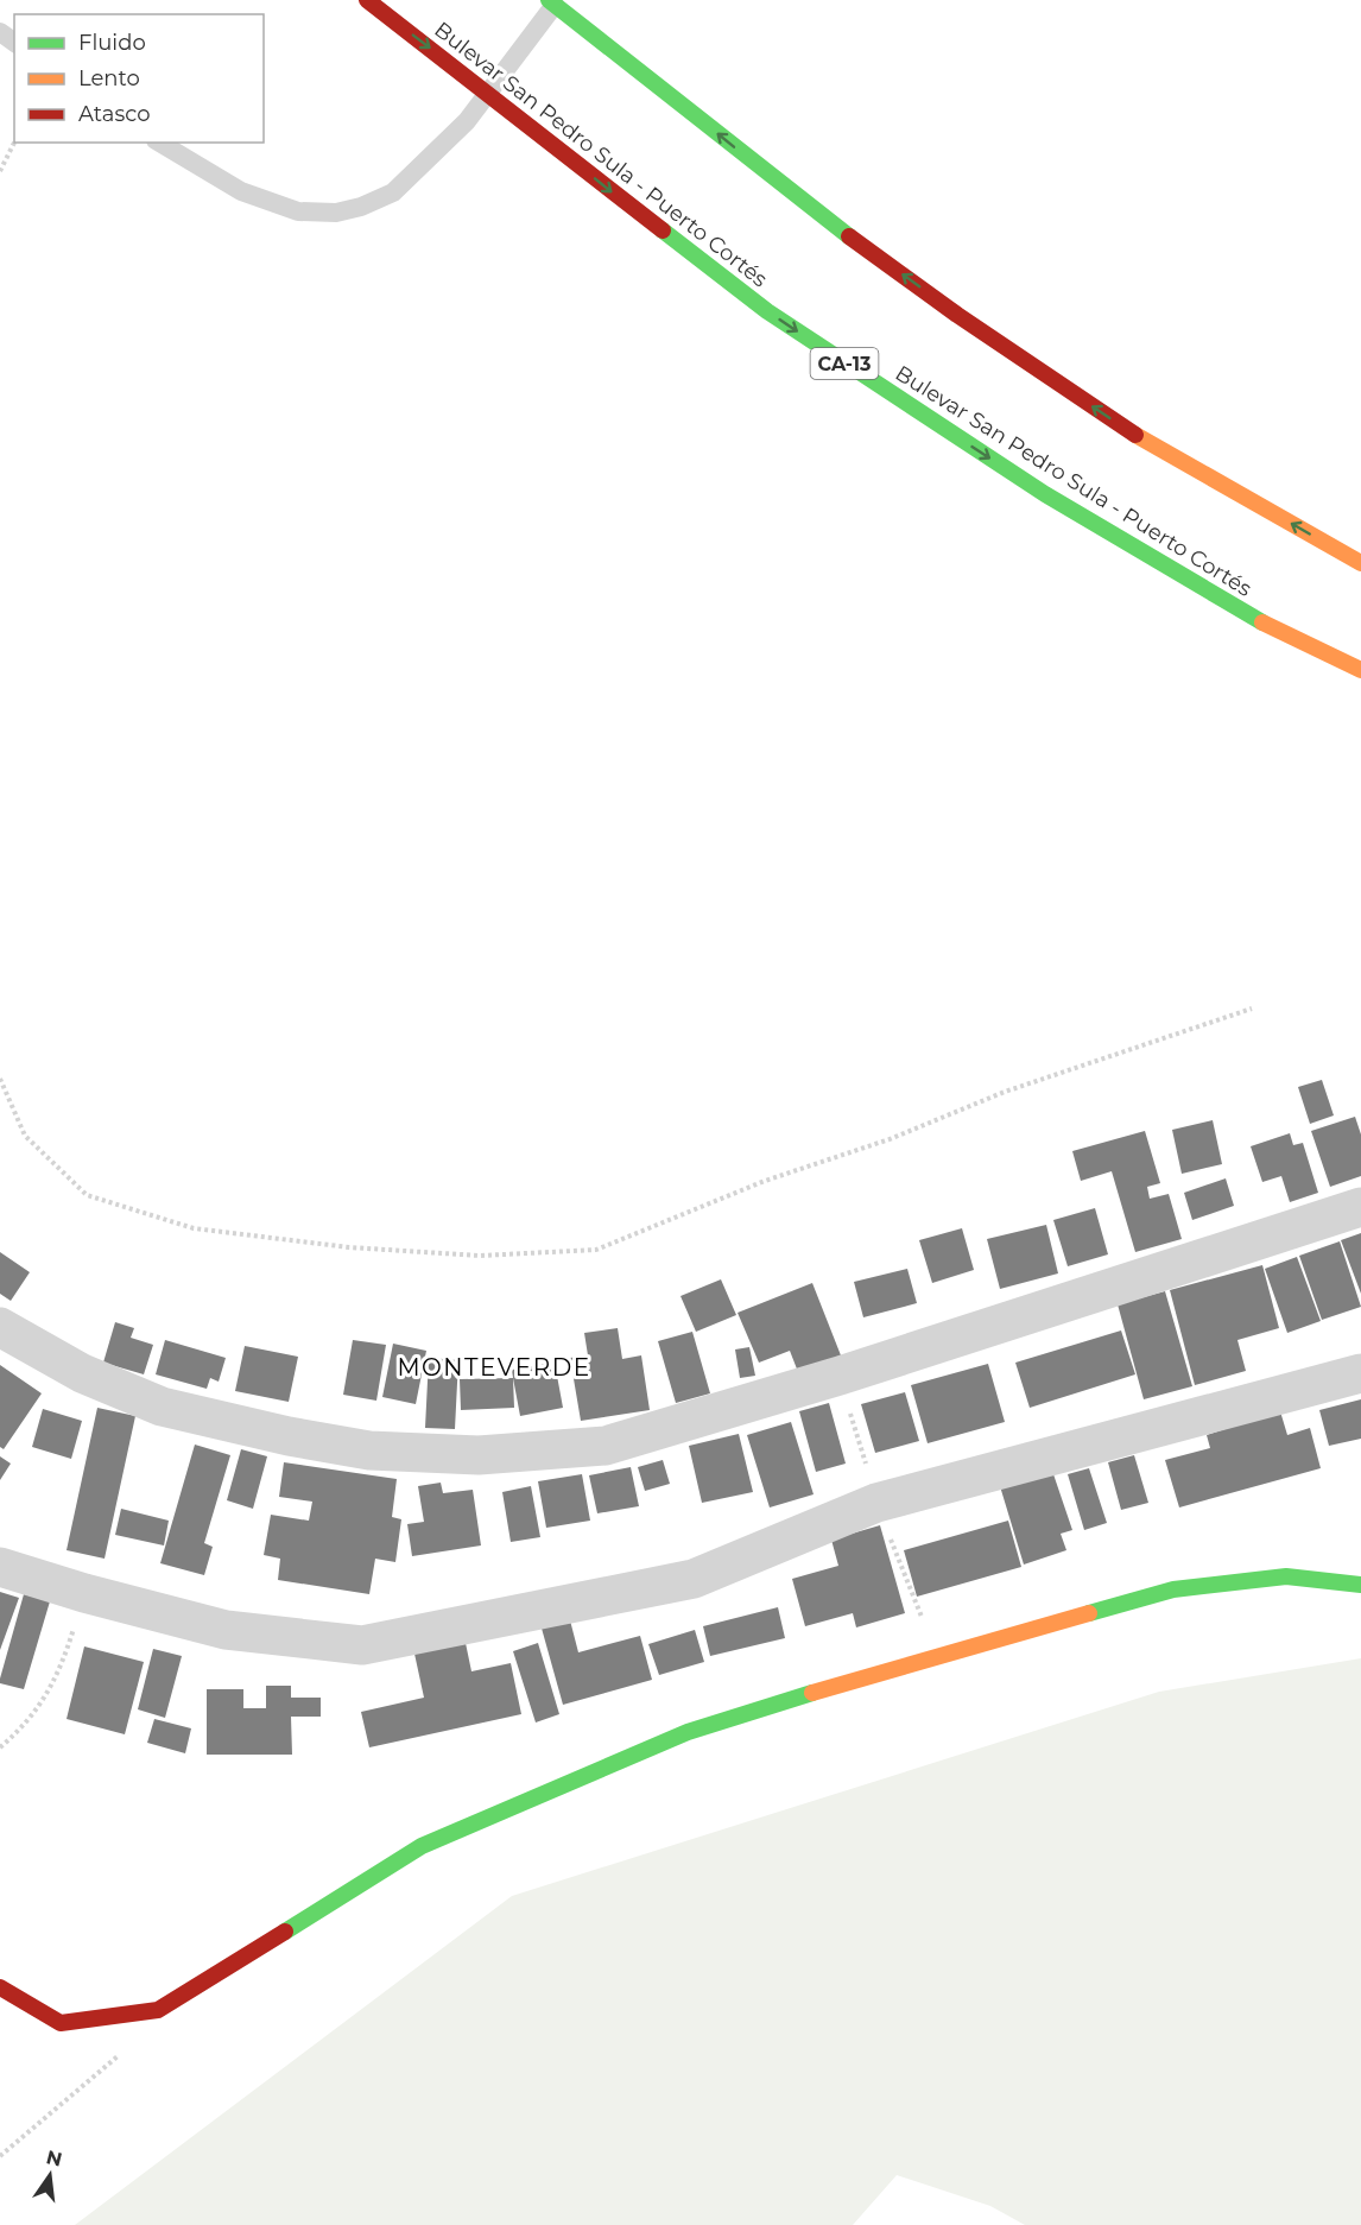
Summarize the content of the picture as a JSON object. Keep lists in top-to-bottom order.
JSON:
{
  "streets": {
    "main road": ["Bulevar San Pedro Sula - Puerto Cortés", "CA-13"]
  },
  "districts": ["MONTEVERDE"],
  "legend": ["Fluido", "Lento", "Atasco"],
  "north": "top"
}
